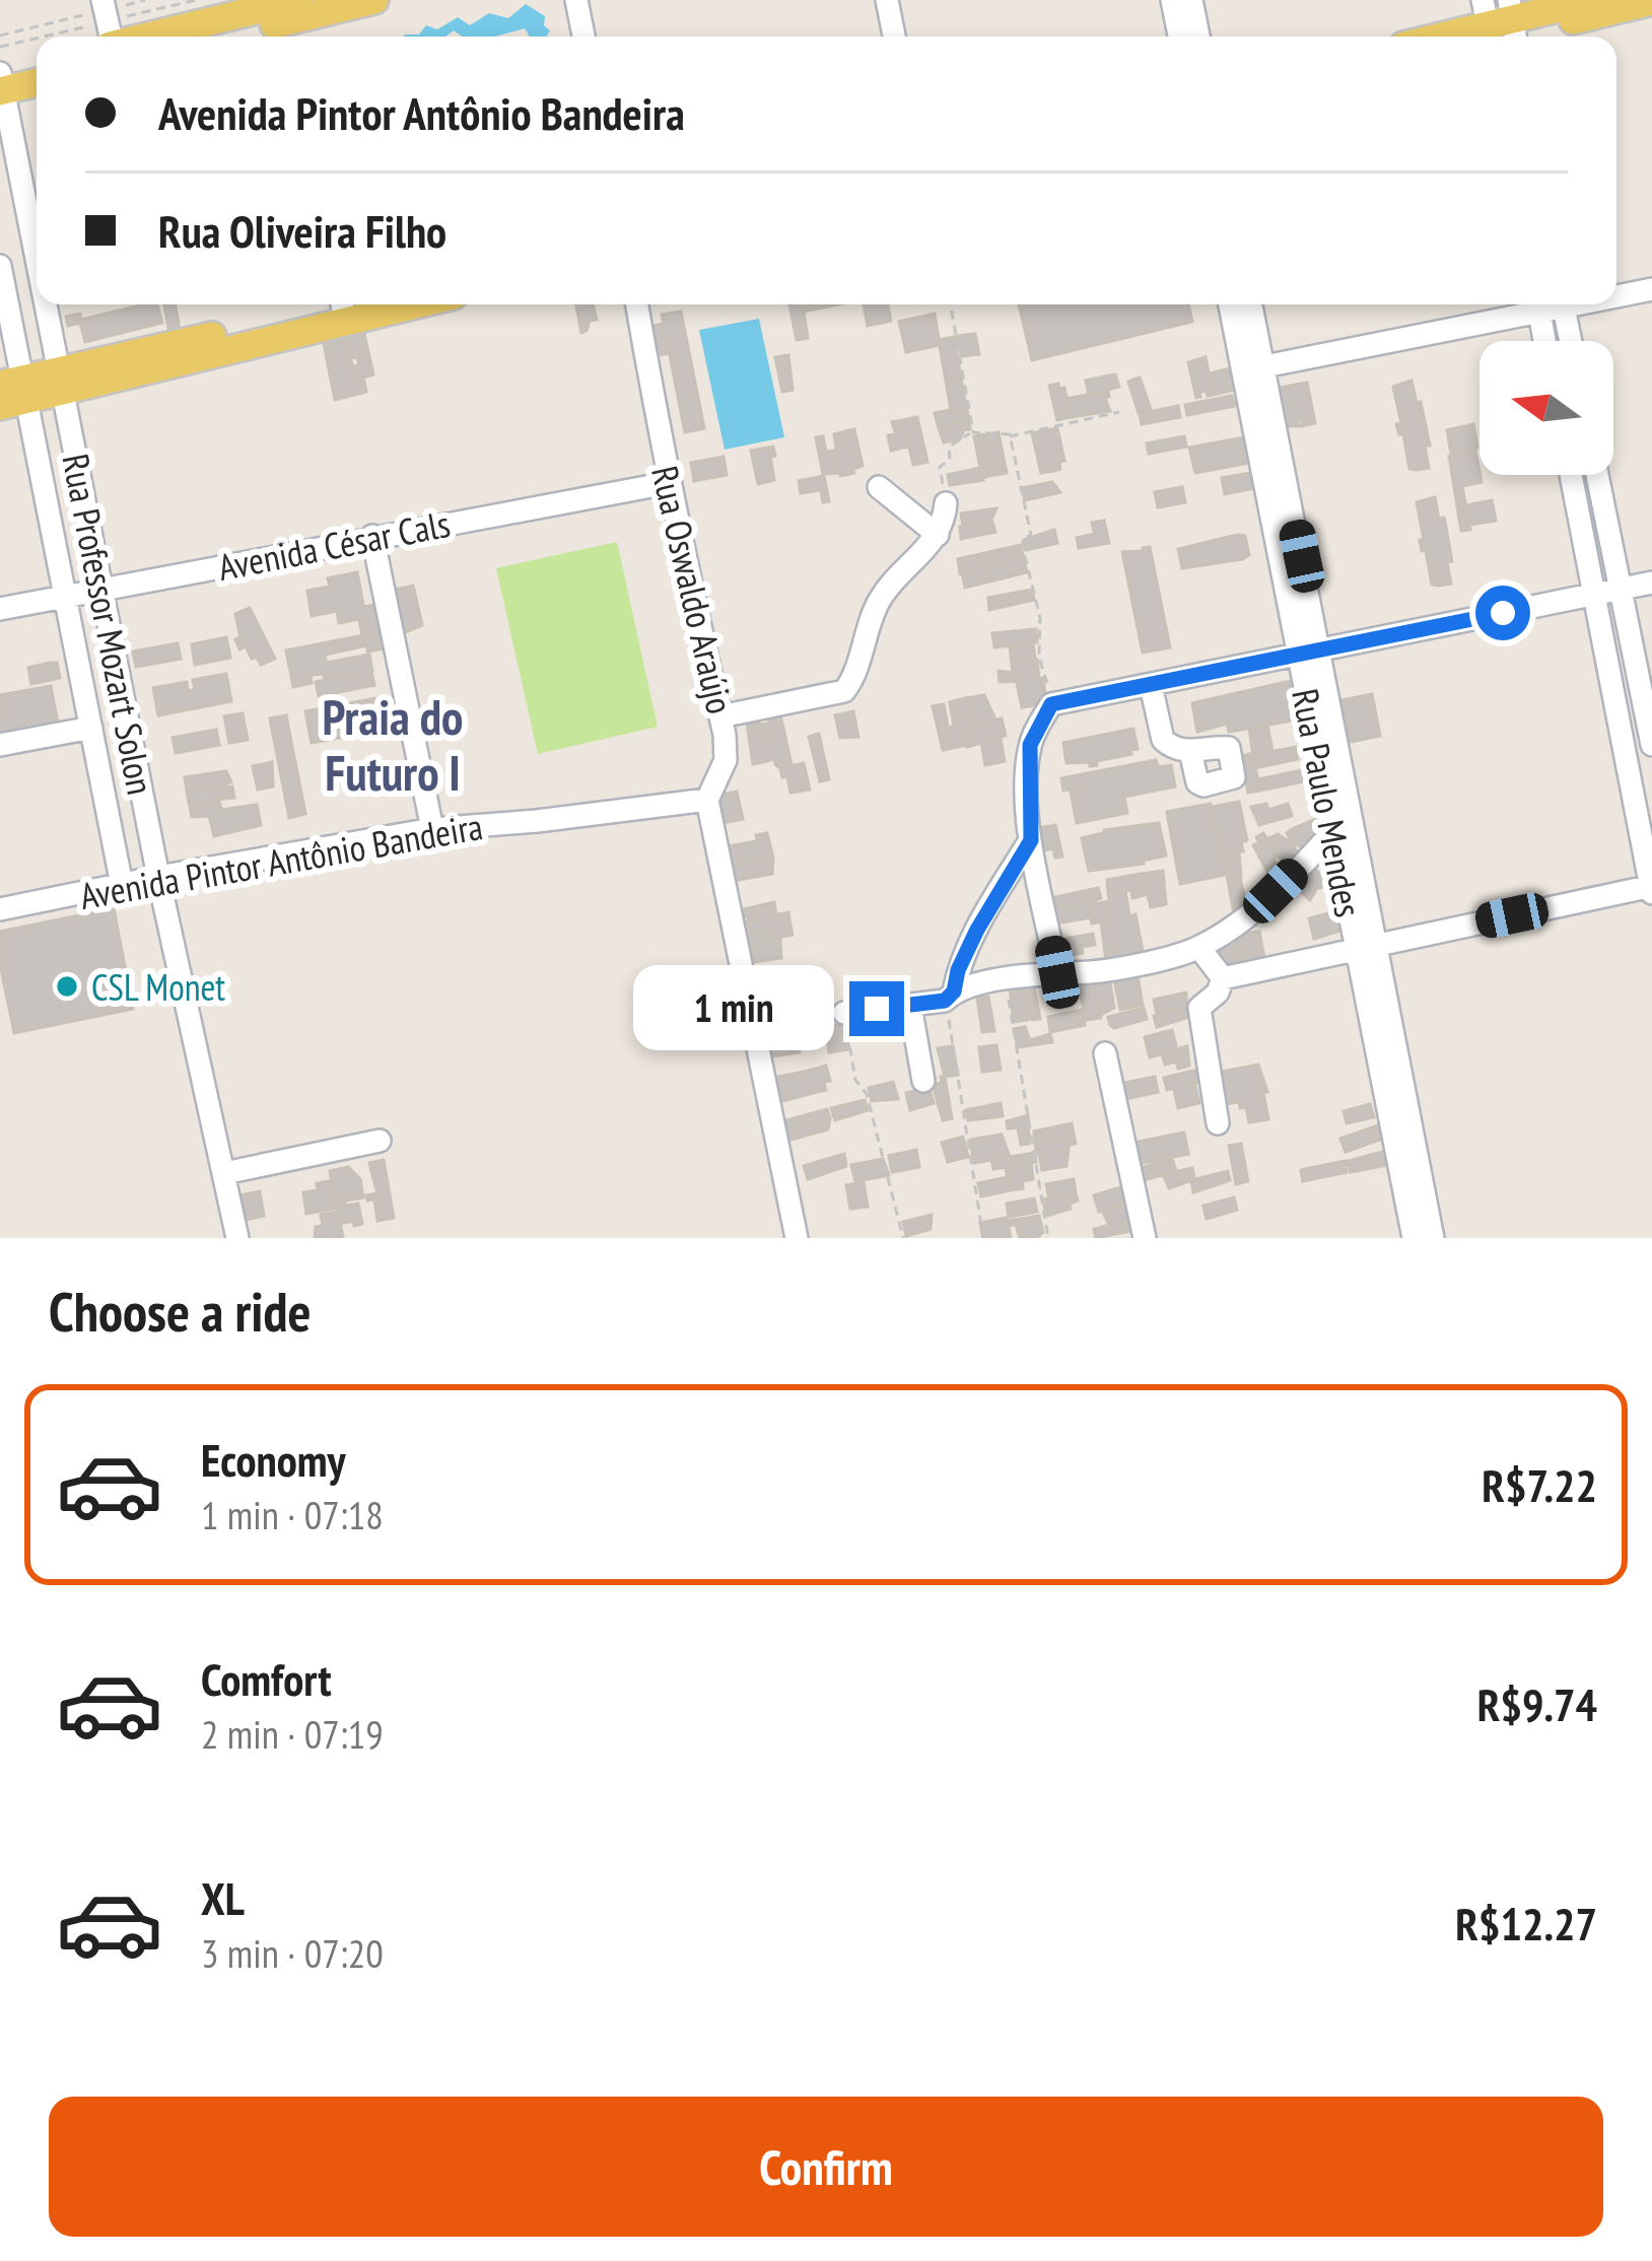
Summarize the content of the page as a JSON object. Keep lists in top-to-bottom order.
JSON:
{
  "streets": {
    "street": [
      "Avenida César Cals",
      "Rua Oswaldo Araújo",
      "Rua Professor Mozart Solon",
      "Rua Paulo Mendes",
      "Avenida Pintor Antônio Bandeira"
    ]
  },
  "crossings": [
    ["Avenida César Cals", "Rua Oswaldo Araújo"],
    ["Avenida César Cals", "Rua Professor Mozart Solon"],
    ["Rua Oswaldo Araújo", "Avenida Pintor Antônio Bandeira"],
    ["Rua Professor Mozart Solon", "Avenida Pintor Antônio Bandeira"]
  ],
  "districts": ["Praia do Futuro I"],
  "places": ["CSL Monet"],
  "north": "left",
  "page": {
    "banner": ["Avenida Pintor Antônio Bandeira", "Rua Oliveira Filho"],
    "bubble": "1 min",
    "heading": "Choose a ride",
    "list": [
      {
        "name": "Economy",
        "note": "1 min · 07:18",
        "value": "R$7.22"
      },
      {
        "name": "Comfort",
        "note": "2 min · 07:19",
        "value": "R$9.74"
      },
      {
        "name": "XL",
        "note": "3 min · 07:20",
        "value": "R$12.27"
      }
    ],
    "buttons": "Confirm"
  }
}
